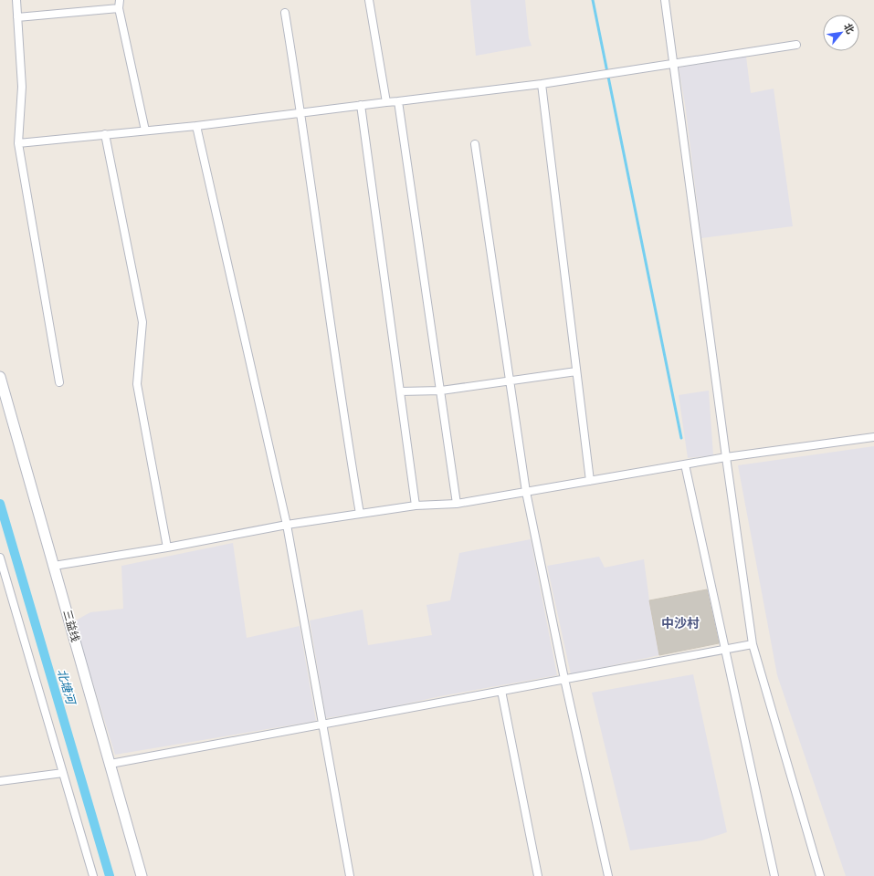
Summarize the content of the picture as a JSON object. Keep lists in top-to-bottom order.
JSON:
{
  "streets": {
    "main road": ["三益线"]
  },
  "districts": ["中沙村"],
  "water": ["北塘河"],
  "north": "top right"
}
